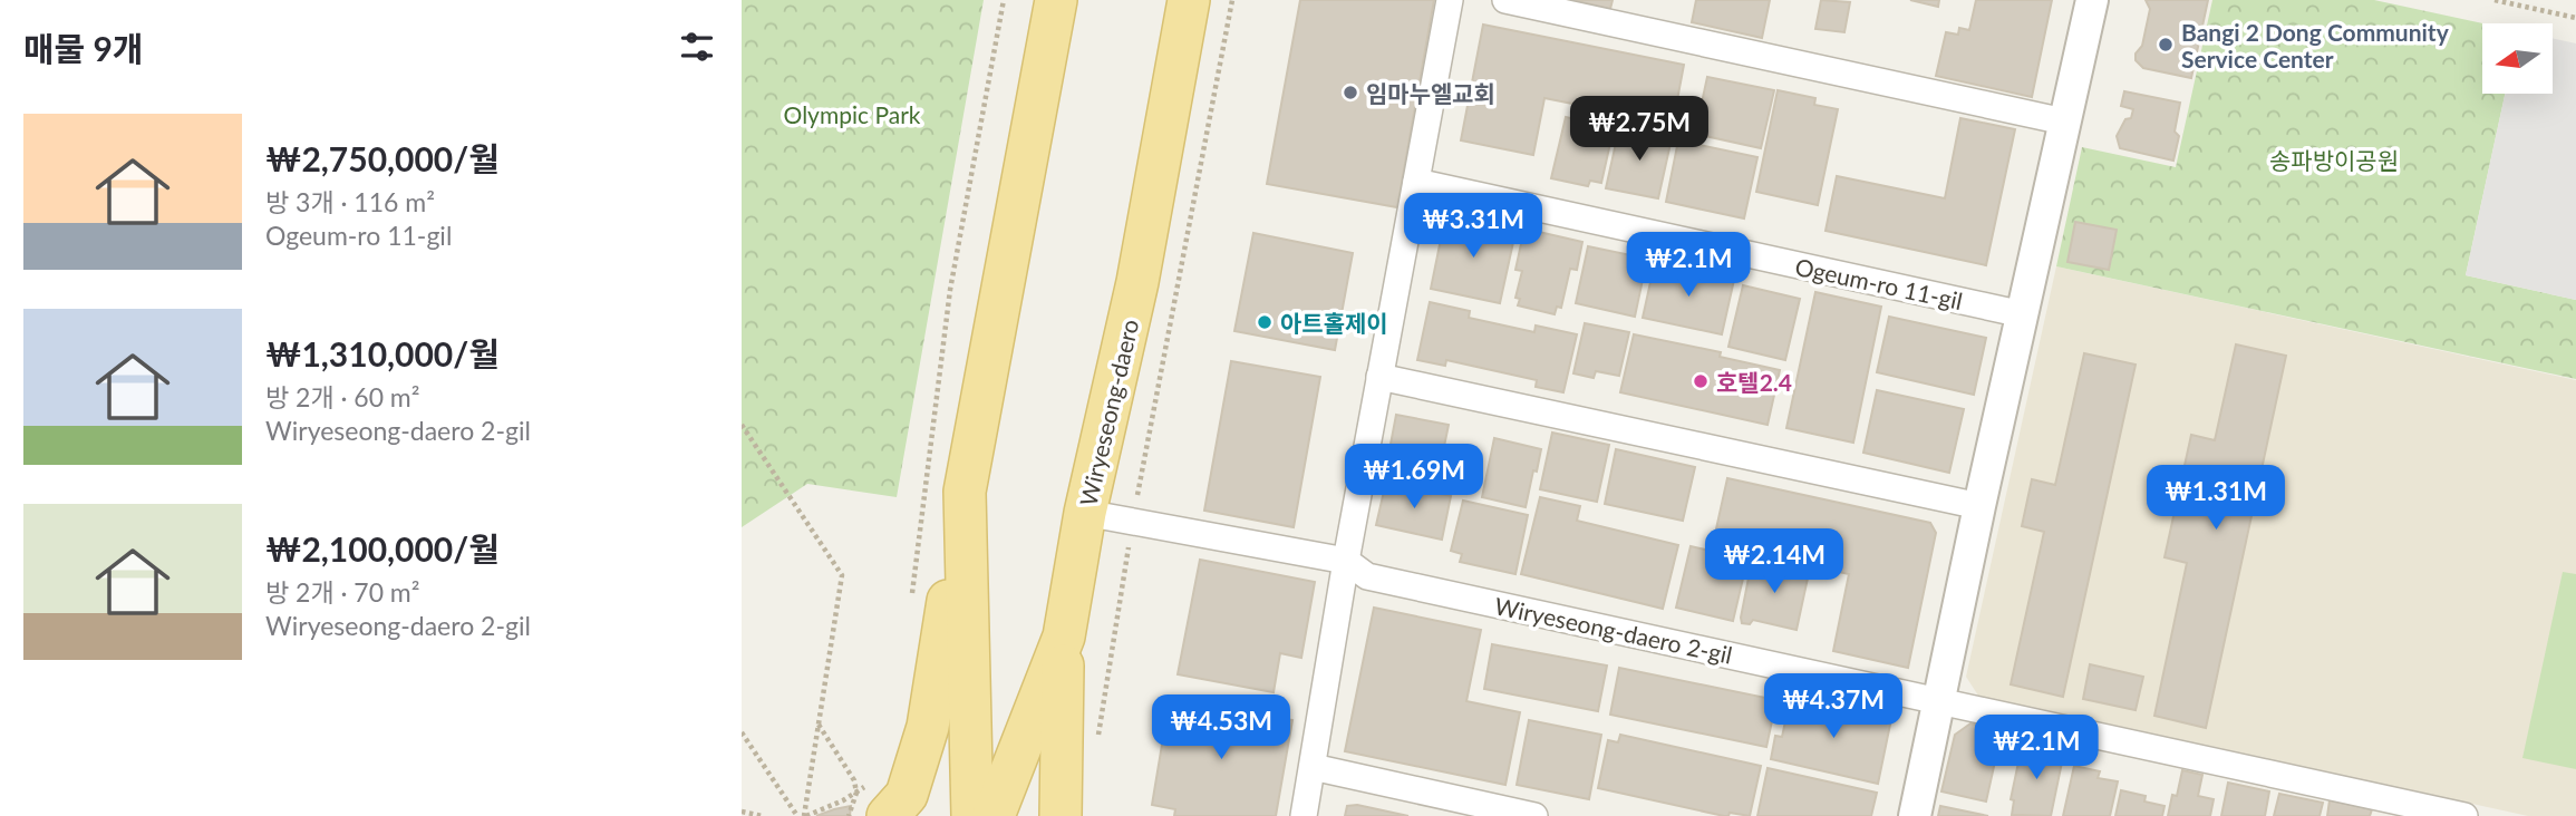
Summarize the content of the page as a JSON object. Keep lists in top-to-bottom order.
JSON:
{
  "streets": {
    "main road": ["Wiryeseong-daero"],
    "street": ["Ogeum-ro 11-gil", "Wiryeseong-daero 2-gil"]
  },
  "crossings": [
    ["Wiryeseong-daero", "Wiryeseong-daero 2-gil"]
  ],
  "parks": ["Olympic Park", "송파방이공원"],
  "places": [
    "Bangi 2 Dong Community Service Center",
    "임마누엘교회",
    "아트홀제이",
    "호텔2.4"
  ],
  "north": "left",
  "page": {
    "heading": "매물 9개",
    "list": [
      {
        "name": "₩2,750,000/월",
        "note": "방 3개 · 116 m² · Ogeum-ro 11-gil"
      },
      {
        "name": "₩1,310,000/월",
        "note": "방 2개 · 60 m² · Wiryeseong-daero 2-gil"
      },
      {
        "name": "₩2,100,000/월",
        "note": "방 2개 · 70 m² · Wiryeseong-daero 2-gil"
      }
    ],
    "price": [
      "₩2.75M",
      "₩3.31M",
      "₩2.1M",
      "₩1.69M",
      "₩1.31M",
      "₩2.14M",
      "₩4.37M",
      "₩4.53M",
      "₩2.1M"
    ]
  }
}
